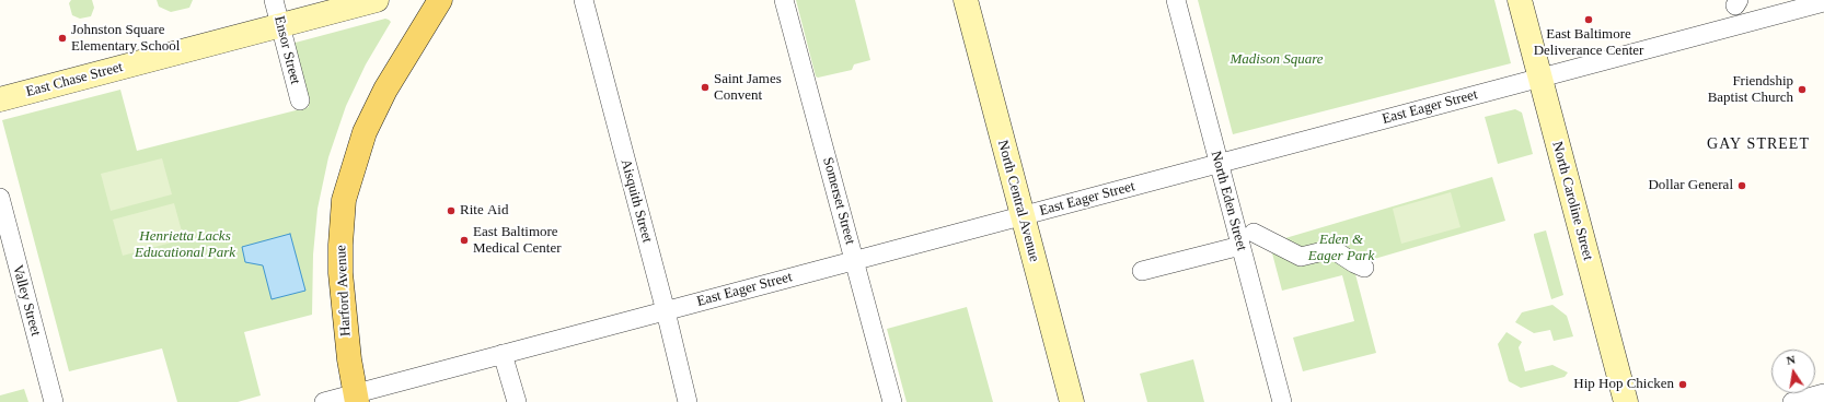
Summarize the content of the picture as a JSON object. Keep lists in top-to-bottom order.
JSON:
{
  "streets": {
    "main road": ["Harford Avenue"],
    "street": [
      "Ensor Street",
      "East Chase Street",
      "East Eager Street",
      "Aisquith Street",
      "Somerset Street",
      "North Central Avenue",
      "North Eden Street",
      "North Caroline Street",
      "Valley Street"
    ]
  },
  "crossings": [
    ["Ensor Street", "East Chase Street"],
    ["East Eager Street", "Aisquith Street"],
    ["East Eager Street", "Somerset Street"],
    ["East Eager Street", "North Central Avenue"],
    ["East Eager Street", "North Eden Street"],
    ["East Eager Street", "North Caroline Street"],
    ["East Eager Street", "Harford Avenue"]
  ],
  "districts": ["GAY STREET"],
  "parks": ["Madison Square", "Henrietta Lacks Educational Park", "Eden & Eager Park"],
  "places": [
    "East Baltimore Deliverance Center",
    "Johnston Square Elementary School",
    "Saint James Convent",
    "Friendship Baptist Church",
    "Dollar General",
    "Rite Aid",
    "East Baltimore Medical Center",
    "Hip Hop Chicken"
  ],
  "north": "top"
}
